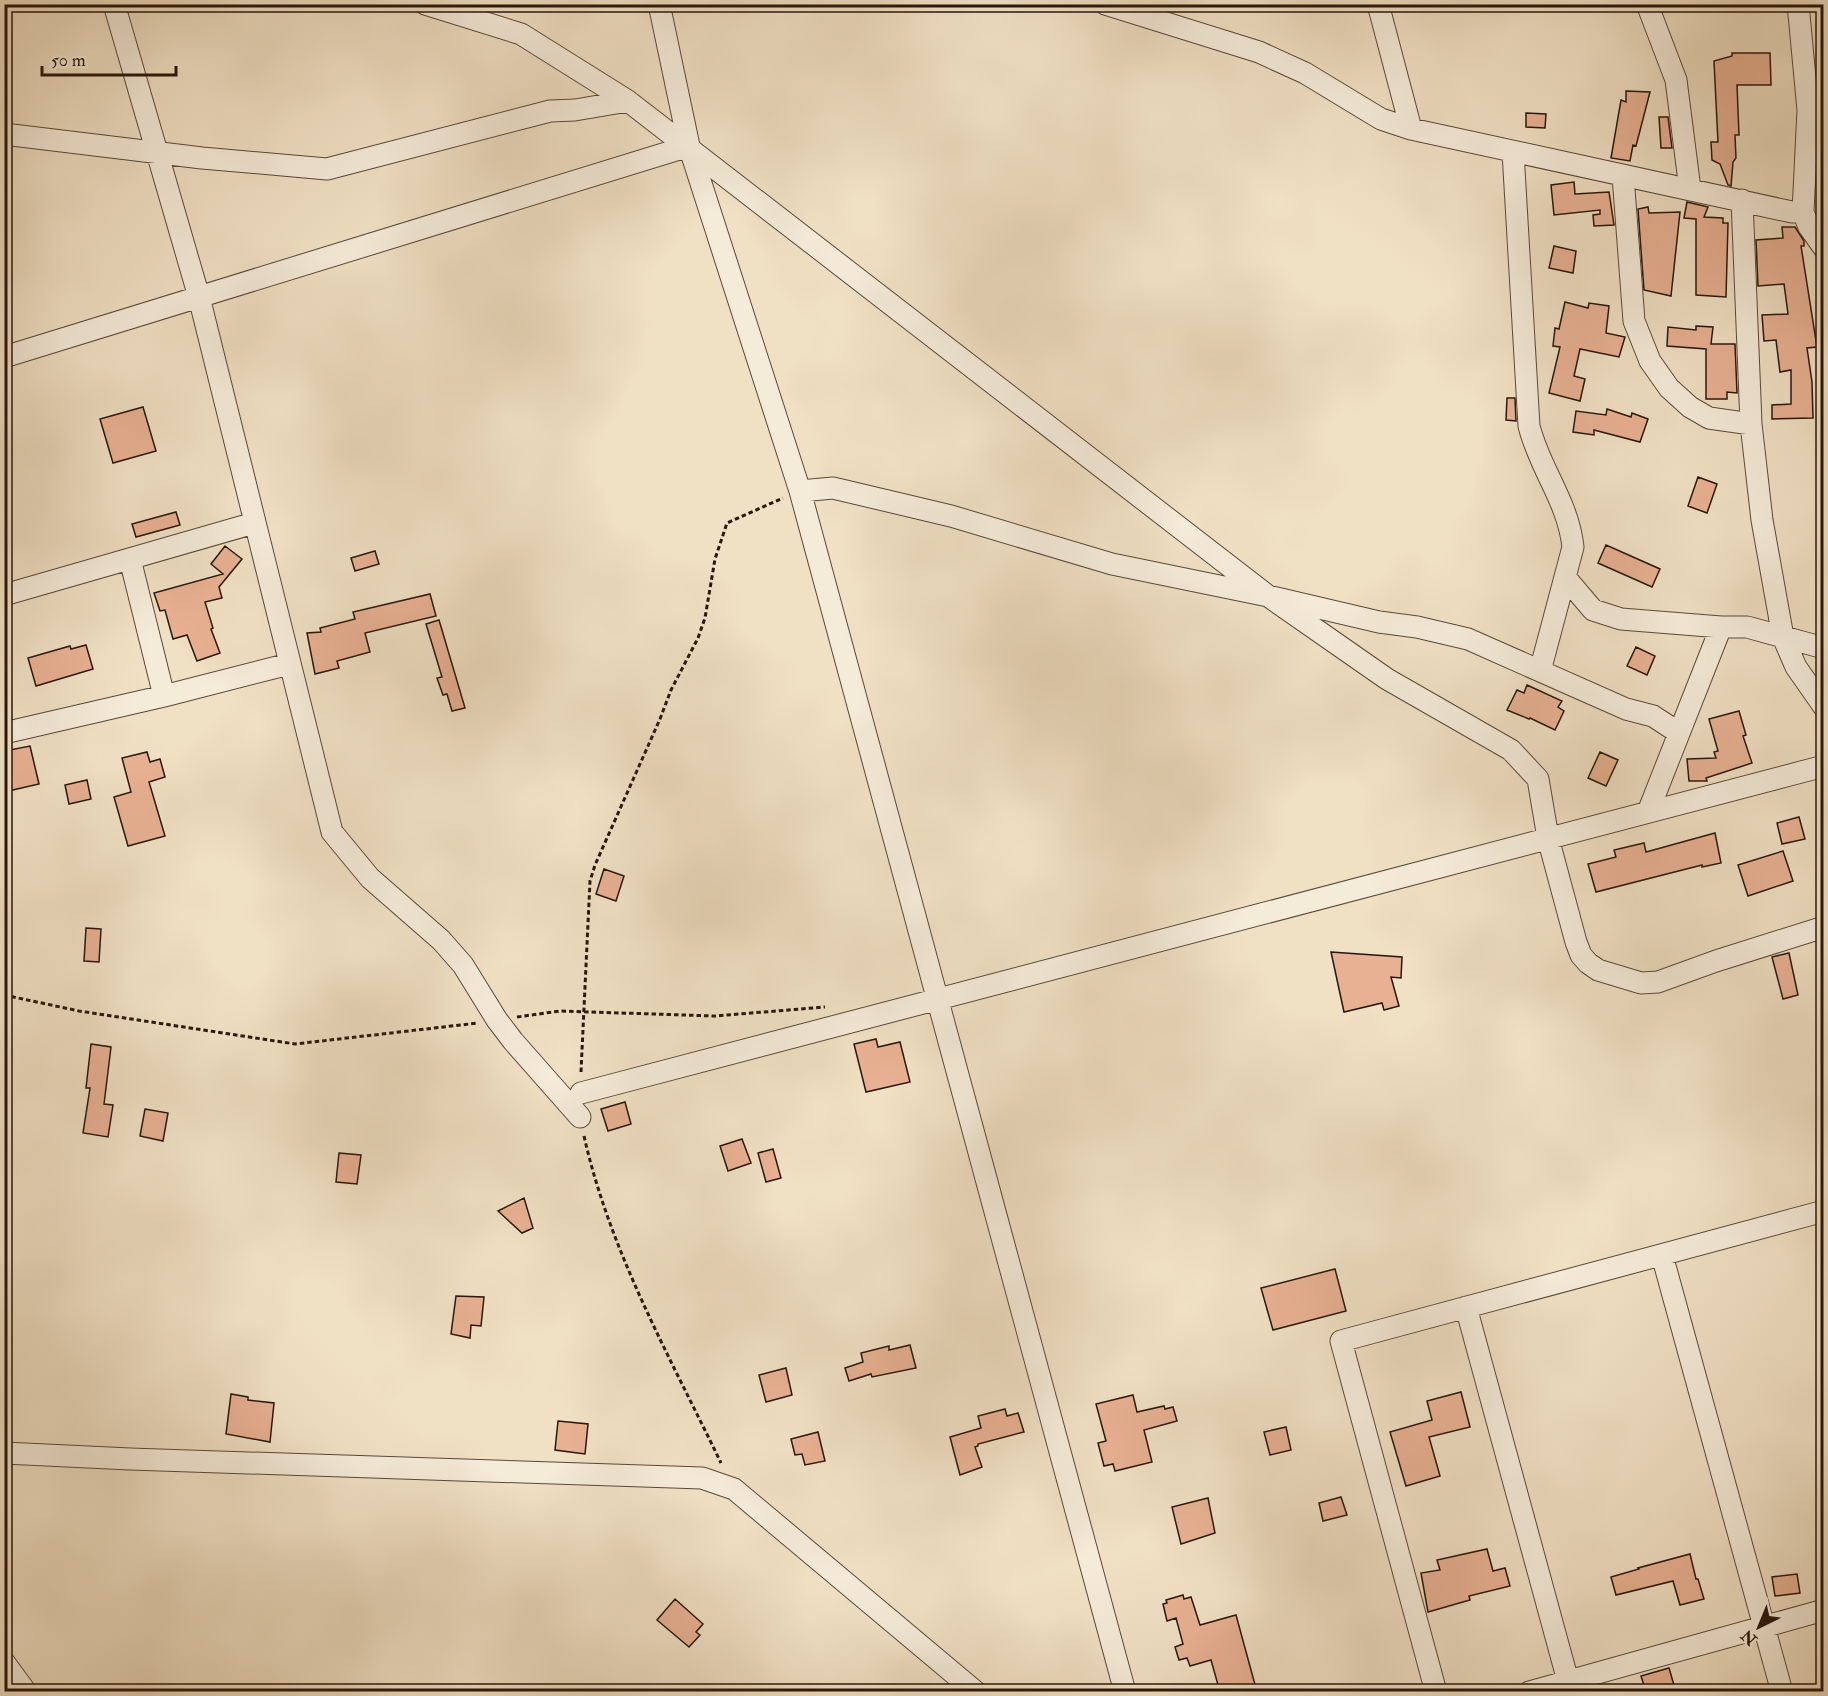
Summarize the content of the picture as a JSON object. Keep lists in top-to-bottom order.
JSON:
{
  "scale_bar": "50 m",
  "north": "bottom left"
}
